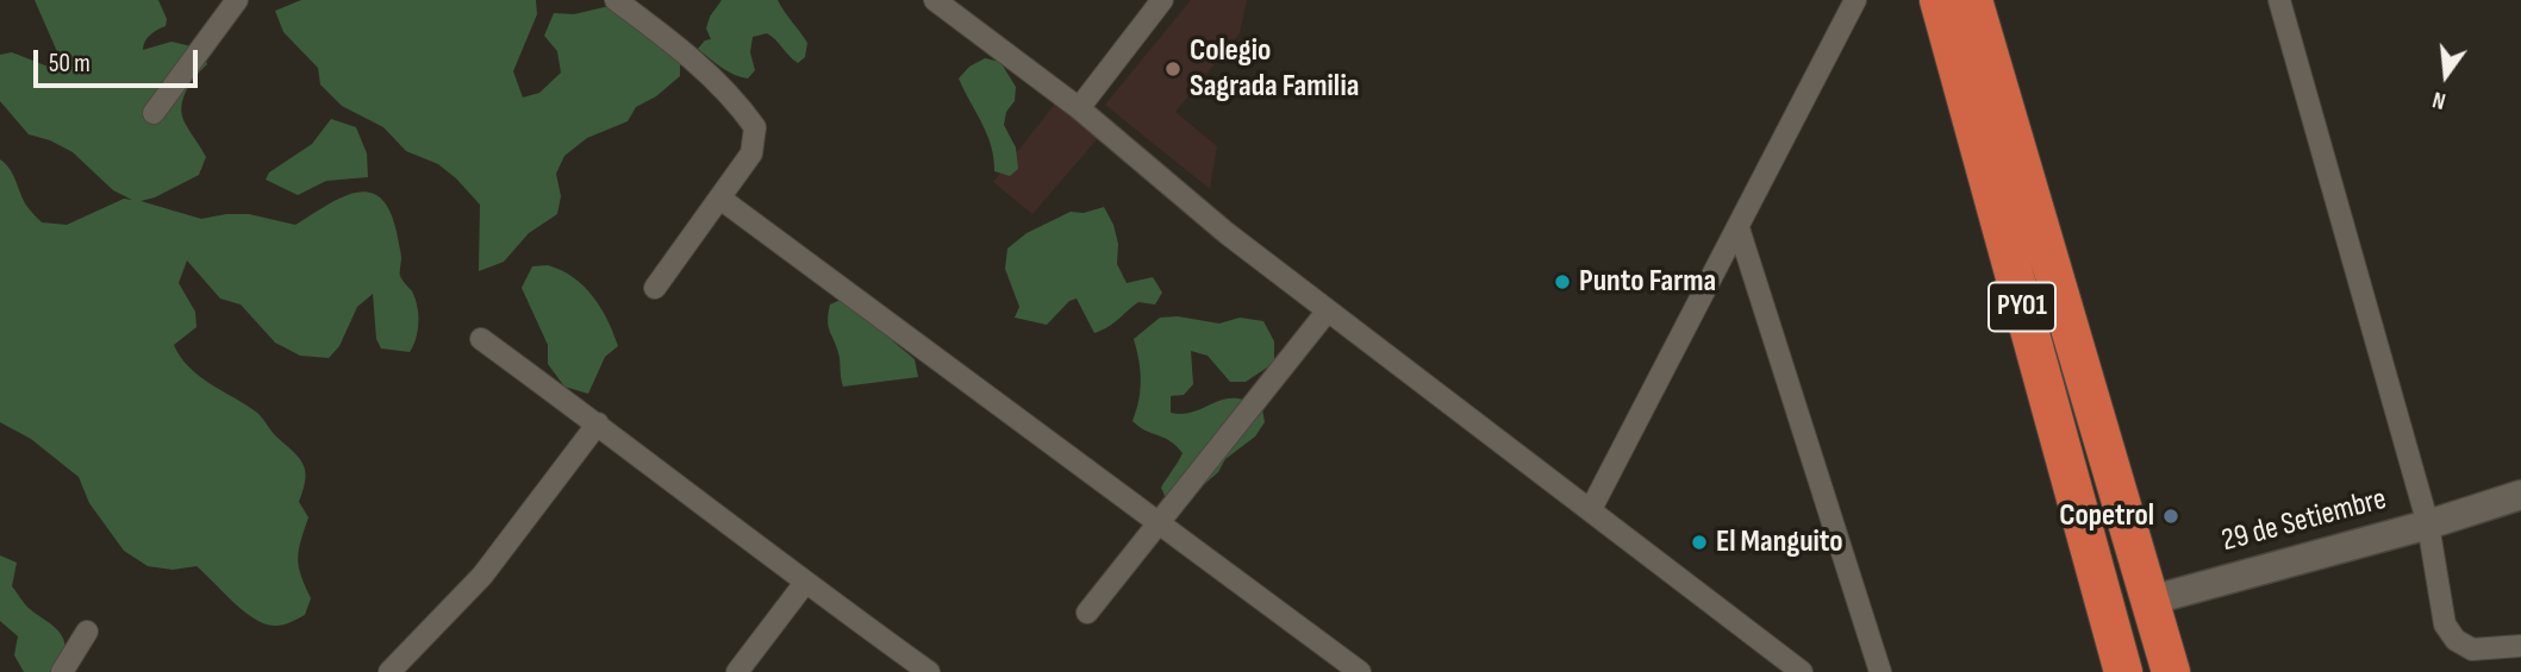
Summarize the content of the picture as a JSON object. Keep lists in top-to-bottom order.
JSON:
{
  "streets": {
    "highway": ["PY01"],
    "street": ["29 de Setiembre"]
  },
  "crossings": [
    ["PY01", "29 de Setiembre"]
  ],
  "places": [
    "Colegio Sagrada Familia",
    "Punto Farma",
    "Copetrol",
    "El Manguito"
  ],
  "scale_bar": "50 m",
  "north": "bottom"
}
